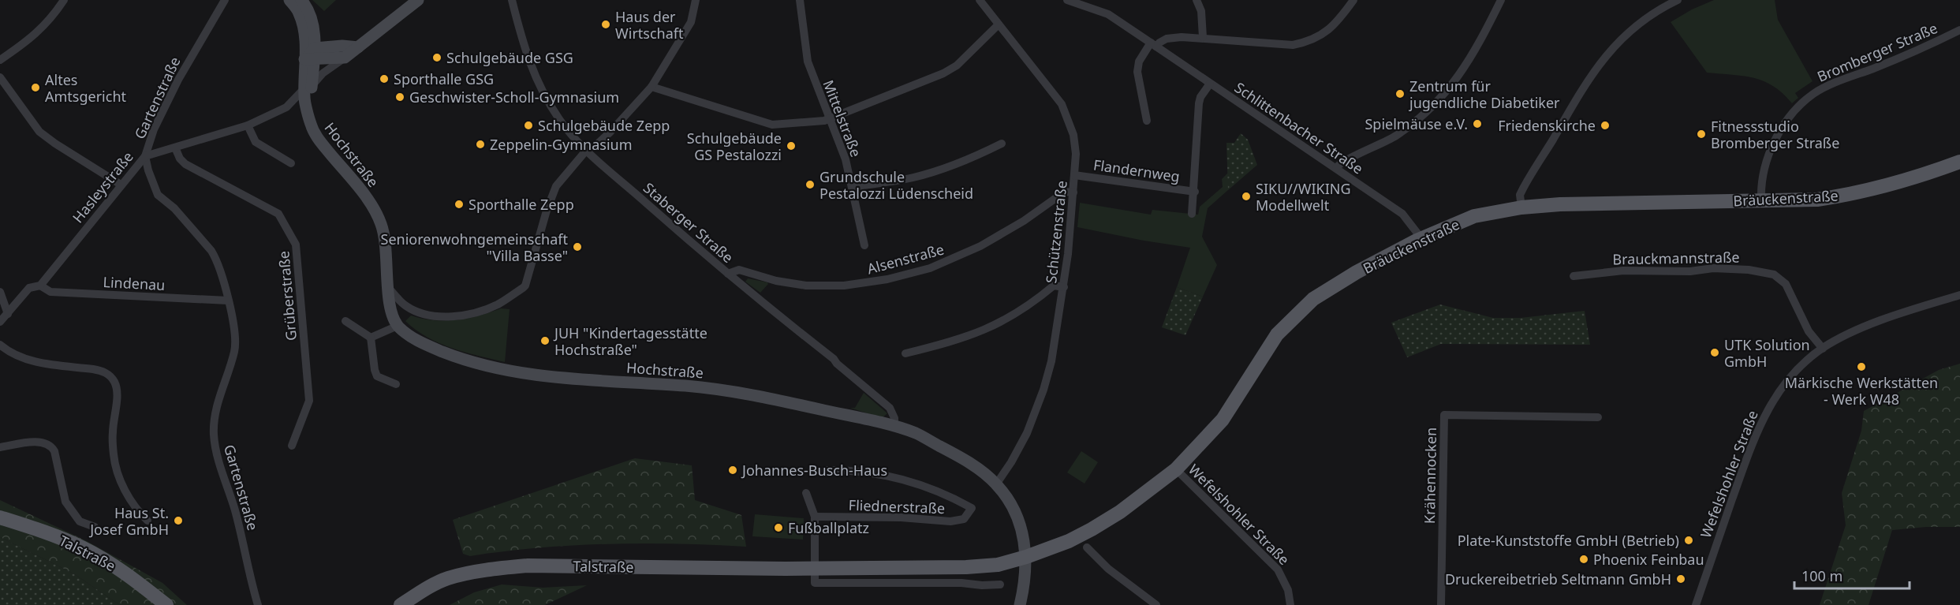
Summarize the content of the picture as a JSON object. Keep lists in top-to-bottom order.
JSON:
{
  "streets": {
    "main road": ["Hochstraße", "Bräuckenstraße", "Talstraße"],
    "street": [
      "Bromberger Straße",
      "Gartenstraße",
      "Mittelstraße",
      "Schlittenbacher Straße",
      "Flandernweg",
      "Hasleystraße",
      "Staberger Straße",
      "Schützenstraße",
      "Brauckmannstraße",
      "Alsenstraße",
      "Lindenau",
      "Grüberstraße",
      "Wefelshohler Straße",
      "Krähennocken",
      "Fliednerstraße"
    ]
  },
  "crossings": [
    ["Bromberger Straße", "Bräuckenstraße"],
    ["Gartenstraße", "Hasleystraße"],
    ["Gartenstraße", "Lindenau"],
    ["Schlittenbacher Straße", "Bräuckenstraße"],
    ["Hochstraße", "Hasleystraße"],
    ["Hochstraße", "Bräuckenstraße"],
    ["Hochstraße", "Staberger Straße"],
    ["Hochstraße", "Schützenstraße"],
    ["Hochstraße", "Talstraße"],
    ["Flandernweg", "Schützenstraße"],
    ["Hasleystraße", "Lindenau"],
    ["Hasleystraße", "Grüberstraße"],
    ["Bräuckenstraße", "Wefelshohler Straße"],
    ["Bräuckenstraße", "Talstraße"],
    ["Staberger Straße", "Alsenstraße"],
    ["Schützenstraße", "Alsenstraße"],
    ["Brauckmannstraße", "Wefelshohler Straße"]
  ],
  "places": [
    "Haus der Wirtschaft",
    "Schulgebäude GSG",
    "Sporthalle GSG",
    "Altes Amtsgericht",
    "Zentrum für jugendliche Diabetiker",
    "Geschwister-Scholl-Gymnasium",
    "Spielmäuse e.V.",
    "Schulgebäude Zepp",
    "Friedenskirche",
    "Fitnessstudio Bromberger Straße",
    "Zeppelin-Gymnasium",
    "Schulgebäude GS Pestalozzi",
    "Grundschule Pestalozzi Lüdenscheid",
    "SIKU//WIKING Modellwelt",
    "Sporthalle Zepp",
    "Seniorenwohngemeinschaft \"Villa Basse\"",
    "JUH \"Kindertagesstätte Hochstraße\"",
    "UTK Solution GmbH",
    "Märkische Werkstätten - Werk W48",
    "Johannes-Busch-Haus",
    "Haus St. Josef GmbH",
    "Fußballplatz",
    "Plate-Kunststoffe GmbH (Betrieb)",
    "Phoenix Feinbau",
    "Druckereibetrieb Seltmann GmbH"
  ],
  "scale_bar": "100 m"
}
